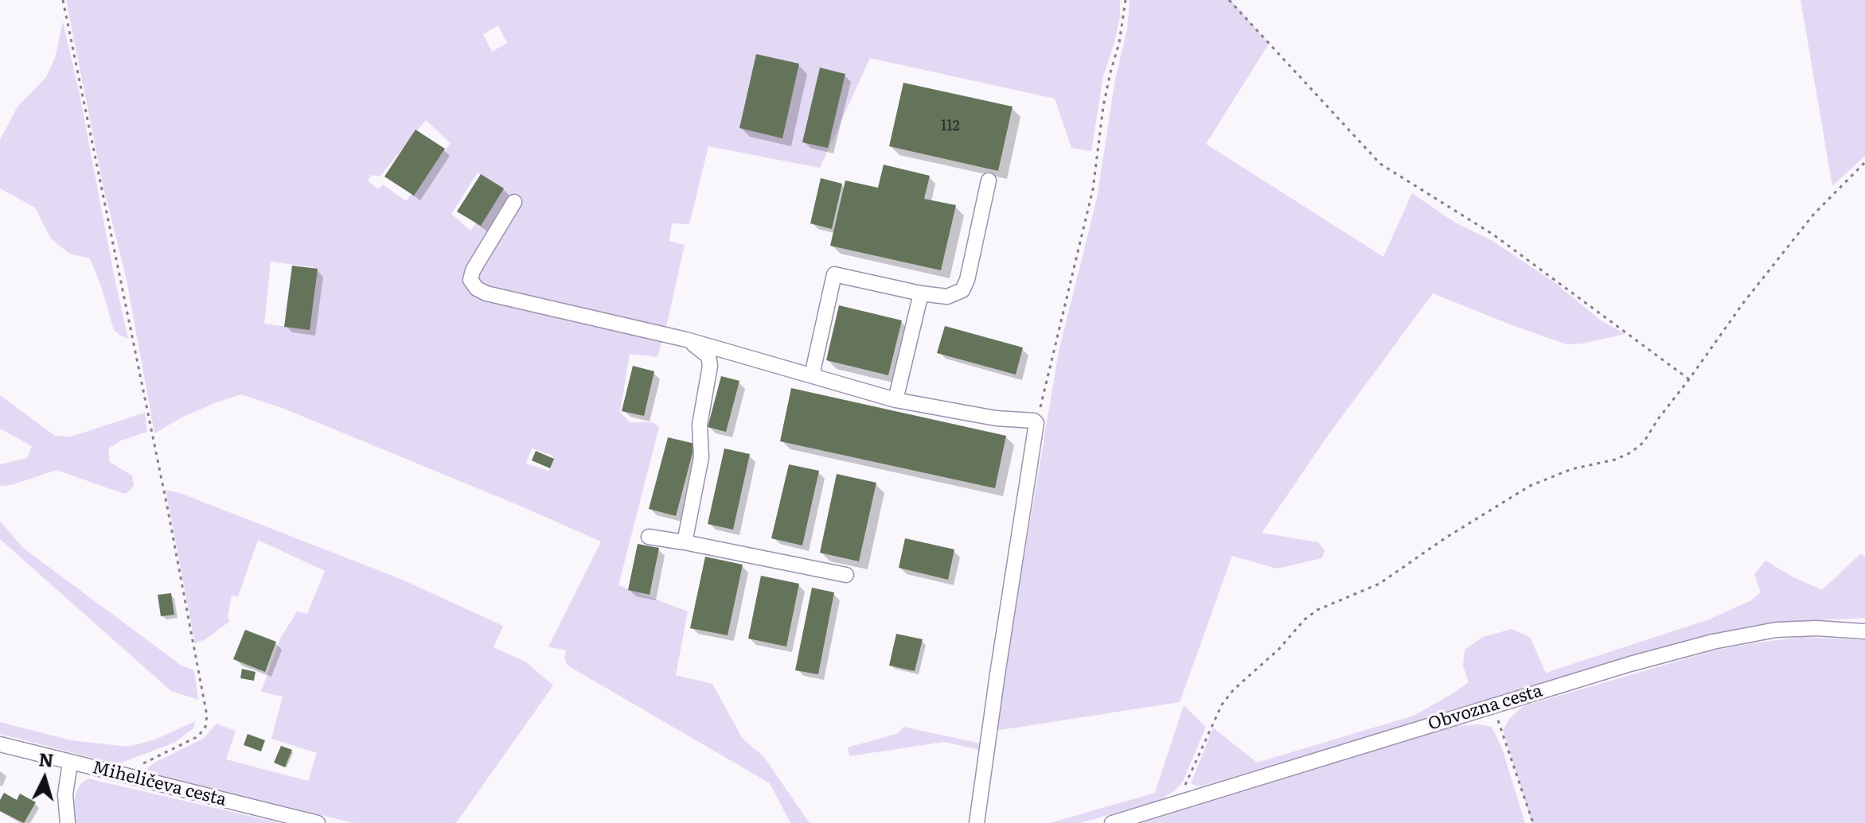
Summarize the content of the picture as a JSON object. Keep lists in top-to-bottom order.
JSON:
{
  "streets": {
    "street": ["Obvozna cesta", "Miheličeva cesta"]
  },
  "house_numbers": ["112"],
  "north": "top"
}
